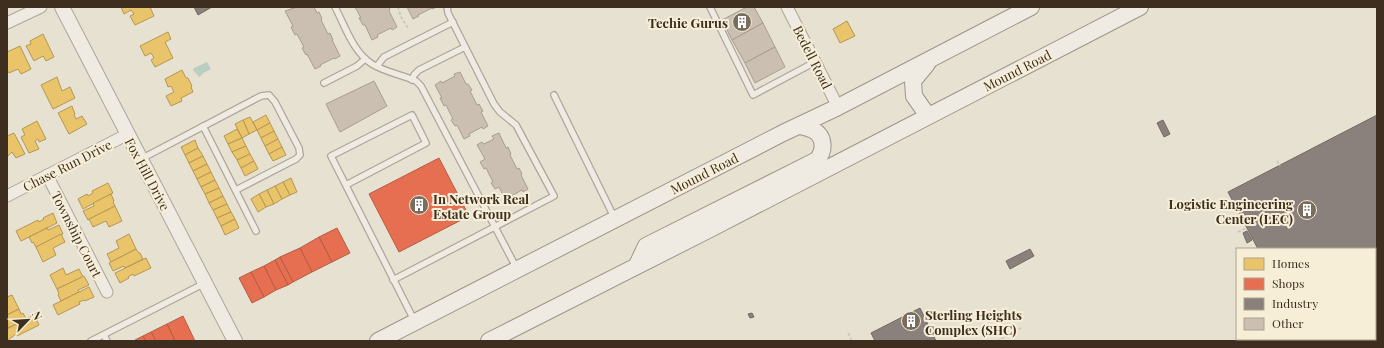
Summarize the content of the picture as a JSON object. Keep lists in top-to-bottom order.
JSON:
{
  "streets": {
    "main road": ["Mound Road"],
    "street": [
      "Bedell Road",
      "Chase Run Drive",
      "Fox Hill Drive",
      "Township Court"
    ]
  },
  "crossings": [
    ["Bedell Road", "Mound Road"],
    ["Chase Run Drive", "Fox Hill Drive"],
    ["Chase Run Drive", "Township Court"]
  ],
  "places": {
    "building": [
      "Techie Gurus",
      "In Network Real Estate Group",
      "Logistic Engineering Center (LEC)",
      "Sterling Heights Complex (SHC)"
    ]
  },
  "legend": [
    "Homes",
    "Shops",
    "Industry",
    "Other"
  ],
  "north": "top right"
}
